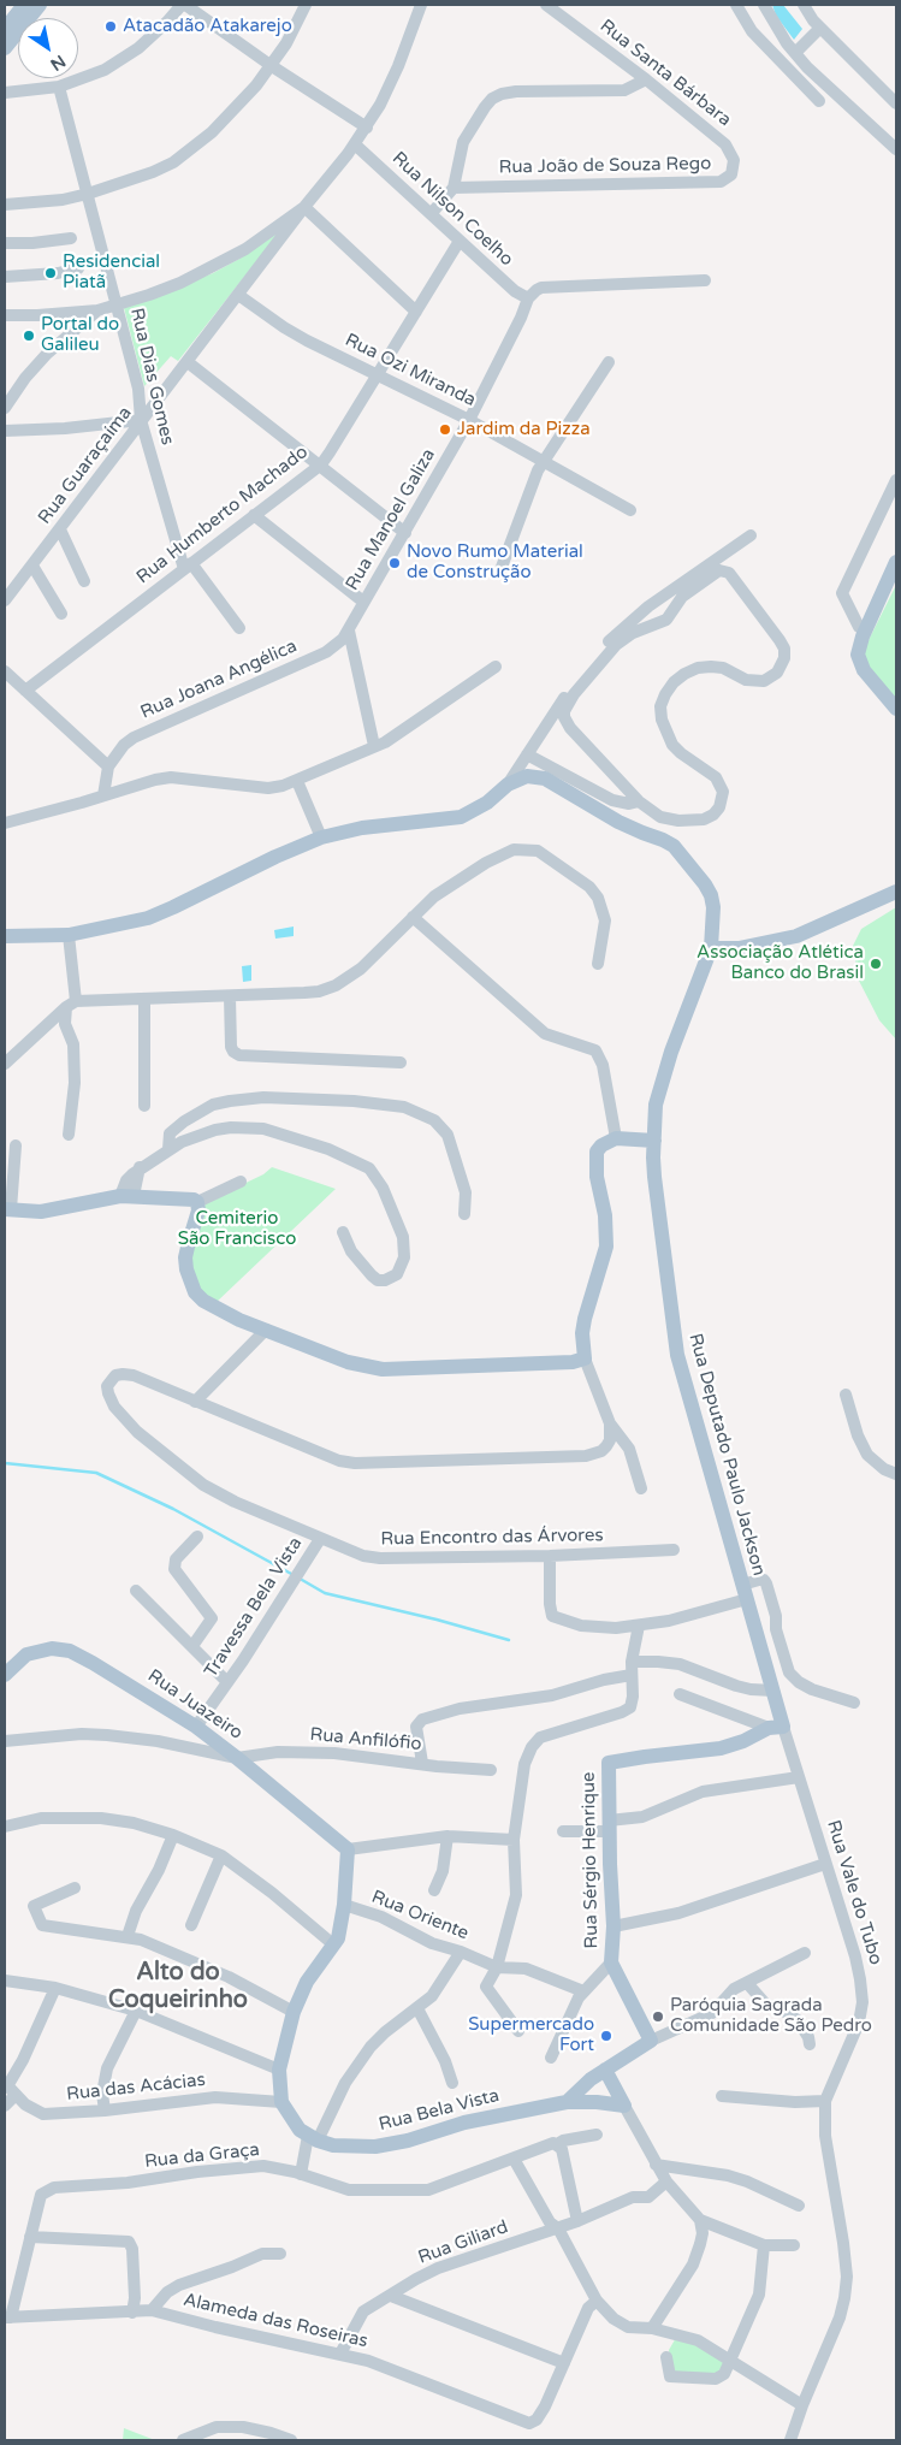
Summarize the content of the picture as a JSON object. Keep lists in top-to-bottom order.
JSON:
{
  "streets": {
    "main road": [
      "Rua Deputado Paulo Jackson",
      "Rua Juazeiro",
      "Rua Sérgio Henrique",
      "Rua Vale do Tubo",
      "Rua Bela Vista"
    ],
    "street": [
      "Rua Santa Bárbara",
      "Rua João de Souza Rego",
      "Rua Nilson Coelho",
      "Rua Ozi Miranda",
      "Rua Dias Gomes",
      "Rua Guaraçaíma",
      "Rua Humberto Machado",
      "Rua Manoel Galiza",
      "Rua Joana Angélica",
      "Rua Encontro das Árvores",
      "Travessa Bela Vista",
      "Rua Anfilófio",
      "Rua Oriente",
      "Rua das Acácias",
      "Rua da Graça",
      "Rua Giliard",
      "Alameda das Roseiras"
    ]
  },
  "crossings": [
    ["Rua Santa Bárbara", "Rua João de Souza Rego"],
    ["Rua Nilson Coelho", "Rua Humberto Machado"],
    ["Rua Nilson Coelho", "Rua Manoel Galiza"],
    ["Rua Ozi Miranda", "Rua Guaraçaíma"],
    ["Rua Ozi Miranda", "Rua Humberto Machado"],
    ["Rua Ozi Miranda", "Rua Manoel Galiza"],
    ["Rua Dias Gomes", "Rua Guaraçaíma"],
    ["Rua Dias Gomes", "Rua Humberto Machado"],
    ["Rua Manoel Galiza", "Rua Joana Angélica"],
    ["Rua Deputado Paulo Jackson", "Rua Vale do Tubo"],
    ["Rua Encontro das Árvores", "Travessa Bela Vista"],
    ["Travessa Bela Vista", "Rua Juazeiro"],
    ["Rua Juazeiro", "Rua Anfilófio"],
    ["Rua Sérgio Henrique", "Rua Vale do Tubo"],
    ["Rua Sérgio Henrique", "Rua Oriente"],
    ["Rua da Graça", "Alameda das Roseiras"],
    ["Rua Giliard", "Alameda das Roseiras"]
  ],
  "districts": ["Alto do Coqueirinho"],
  "parks": ["Cemiterio São Francisco"],
  "places": [
    "Atacadão Atakarejo",
    "Residencial Piatã",
    "Portal do Galileu",
    "Jardim da Pizza",
    "Novo Rumo Material de Construção",
    "Associação Atlética Banco do Brasil",
    "Paróquia Sagrada Comunidade São Pedro",
    "Supermercado Fort"
  ],
  "north": "bottom right"
}
